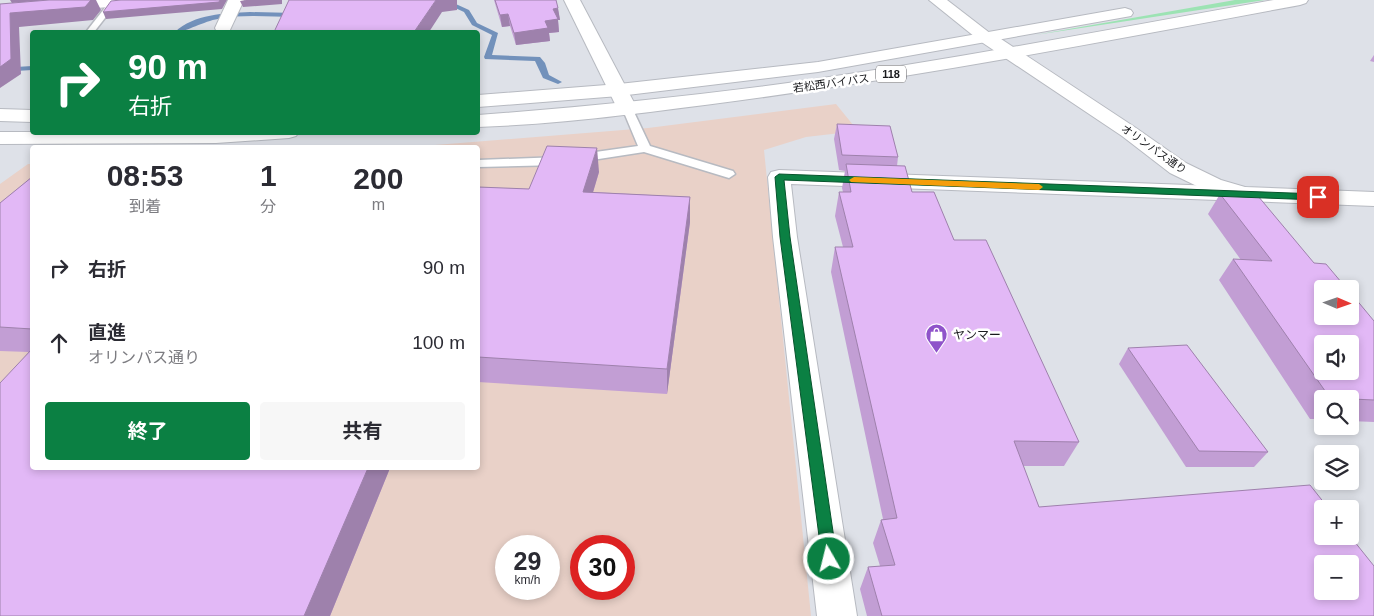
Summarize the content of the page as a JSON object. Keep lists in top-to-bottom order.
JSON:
{
  "streets": {
    "main road": ["118", "若松西バイパス", "オリンパス通り"]
  },
  "crossings": [
    ["若松西バイパス", "オリンパス通り"]
  ],
  "places": {
    "shop": ["ヤンマー"]
  },
  "north": "right",
  "page": {
    "turn": ["90 m", "右折"],
    "eta": [
      "08:53",
      "到着",
      "1",
      "分",
      "200",
      "m"
    ],
    "list": [
      {
        "name": "右折",
        "value": "90 m"
      },
      {
        "name": "直進",
        "note": "オリンパス通り",
        "value": "100 m"
      }
    ],
    "map_buttons": ["+", "−"],
    "buttons": ["終了", "共有"],
    "speed": "29 km/h",
    "limit": "30"
  }
}
